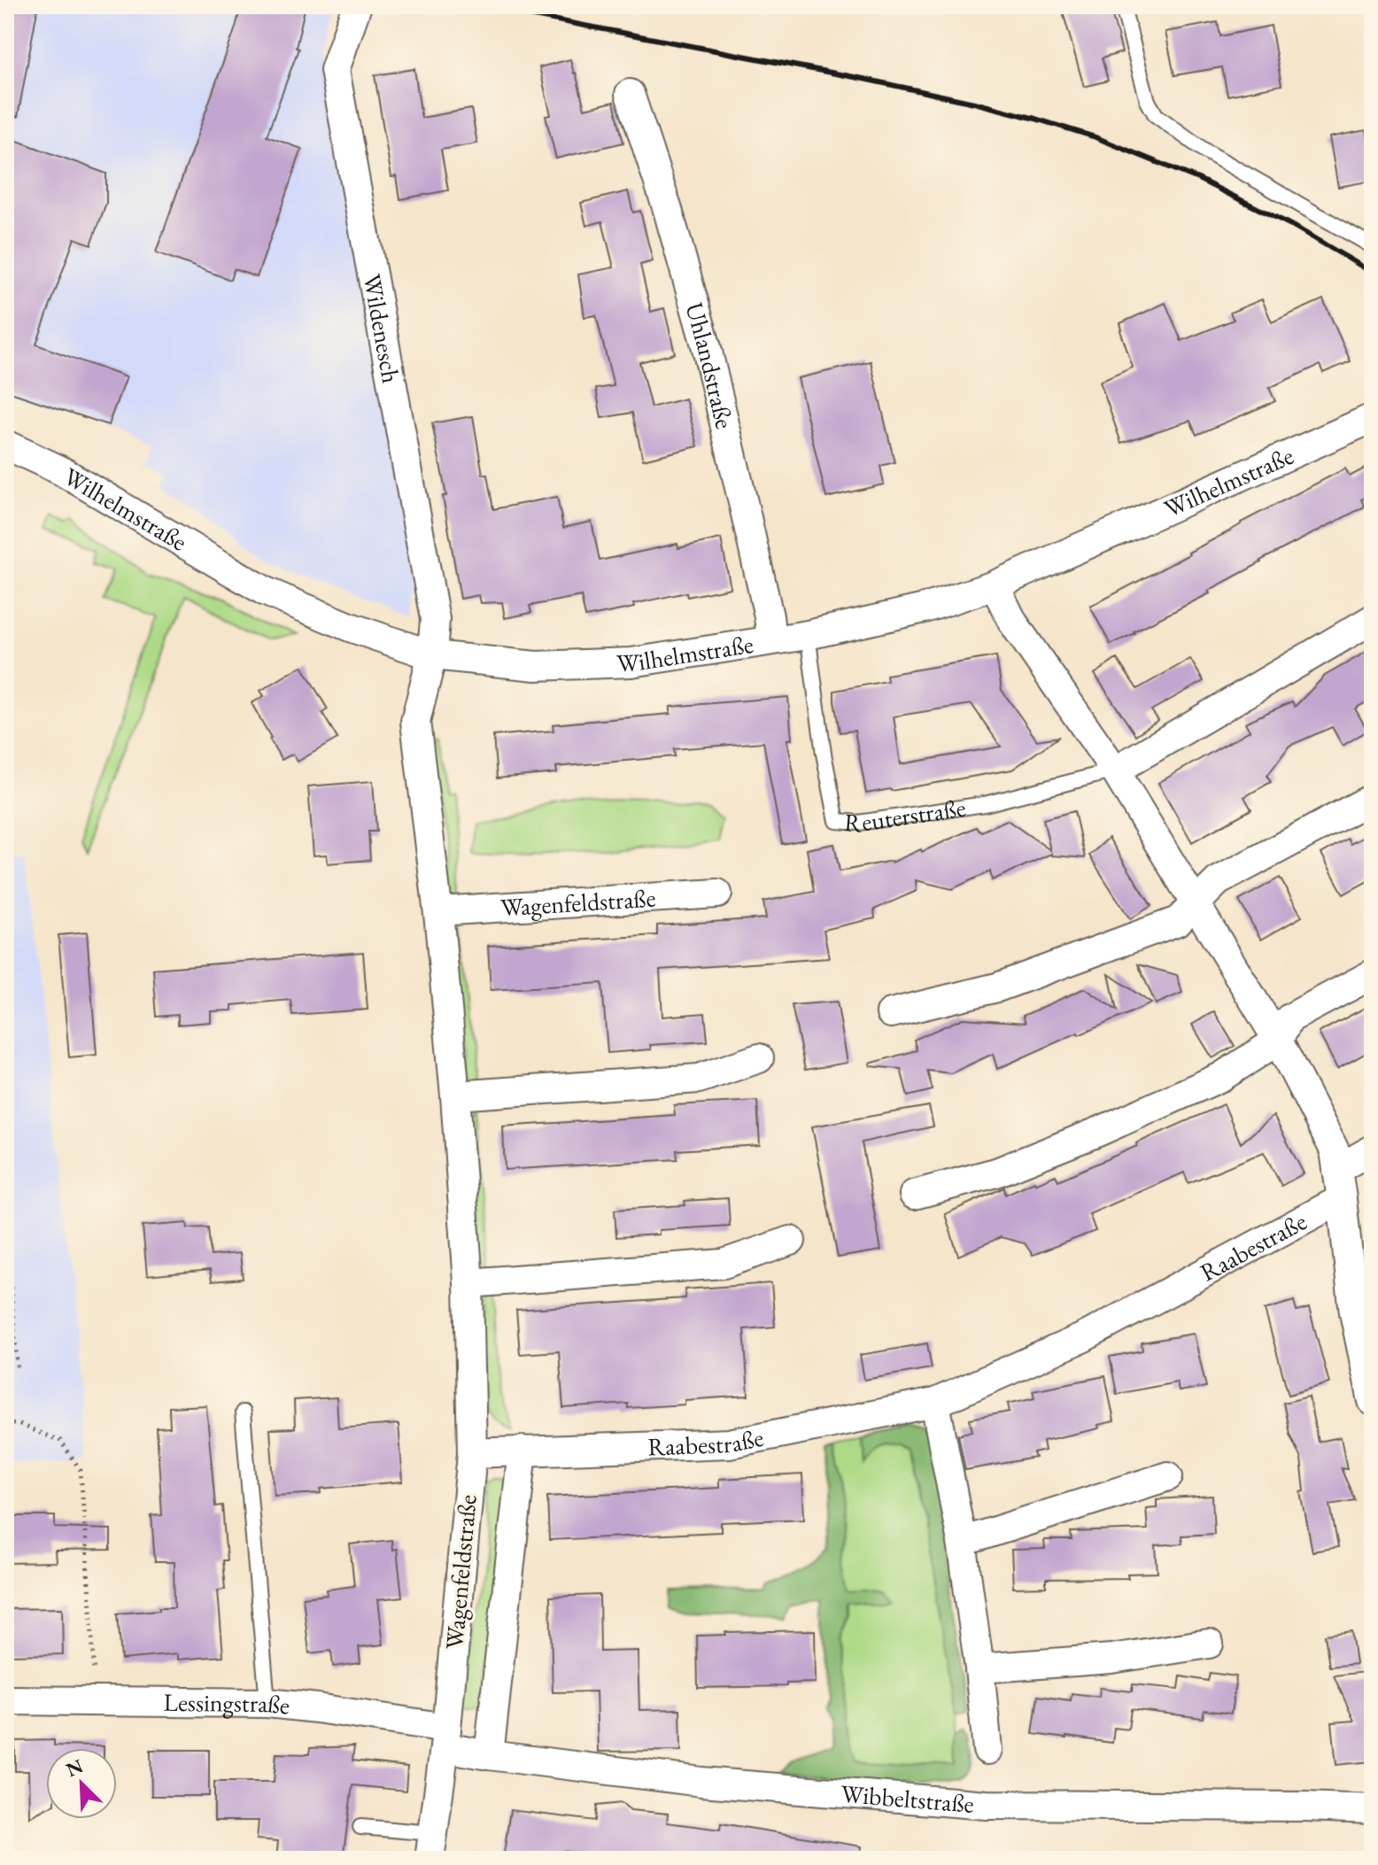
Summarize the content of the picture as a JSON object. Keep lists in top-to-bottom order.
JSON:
{
  "streets": {
    "street": [
      "Wildenesch",
      "Uhlandstraße",
      "Wilhelmstraße",
      "Reuterstraße",
      "Wagenfeldstraße",
      "Raabestraße",
      "Lessingstraße",
      "Wibbeltstraße"
    ]
  },
  "crossings": [
    ["Wildenesch", "Wilhelmstraße"],
    ["Wildenesch", "Wagenfeldstraße"],
    ["Uhlandstraße", "Wilhelmstraße"],
    ["Wilhelmstraße", "Reuterstraße"],
    ["Wilhelmstraße", "Wagenfeldstraße"],
    ["Wagenfeldstraße", "Raabestraße"],
    ["Wagenfeldstraße", "Lessingstraße"],
    ["Wagenfeldstraße", "Wibbeltstraße"],
    ["Lessingstraße", "Wibbeltstraße"]
  ],
  "north": "top left"
}
